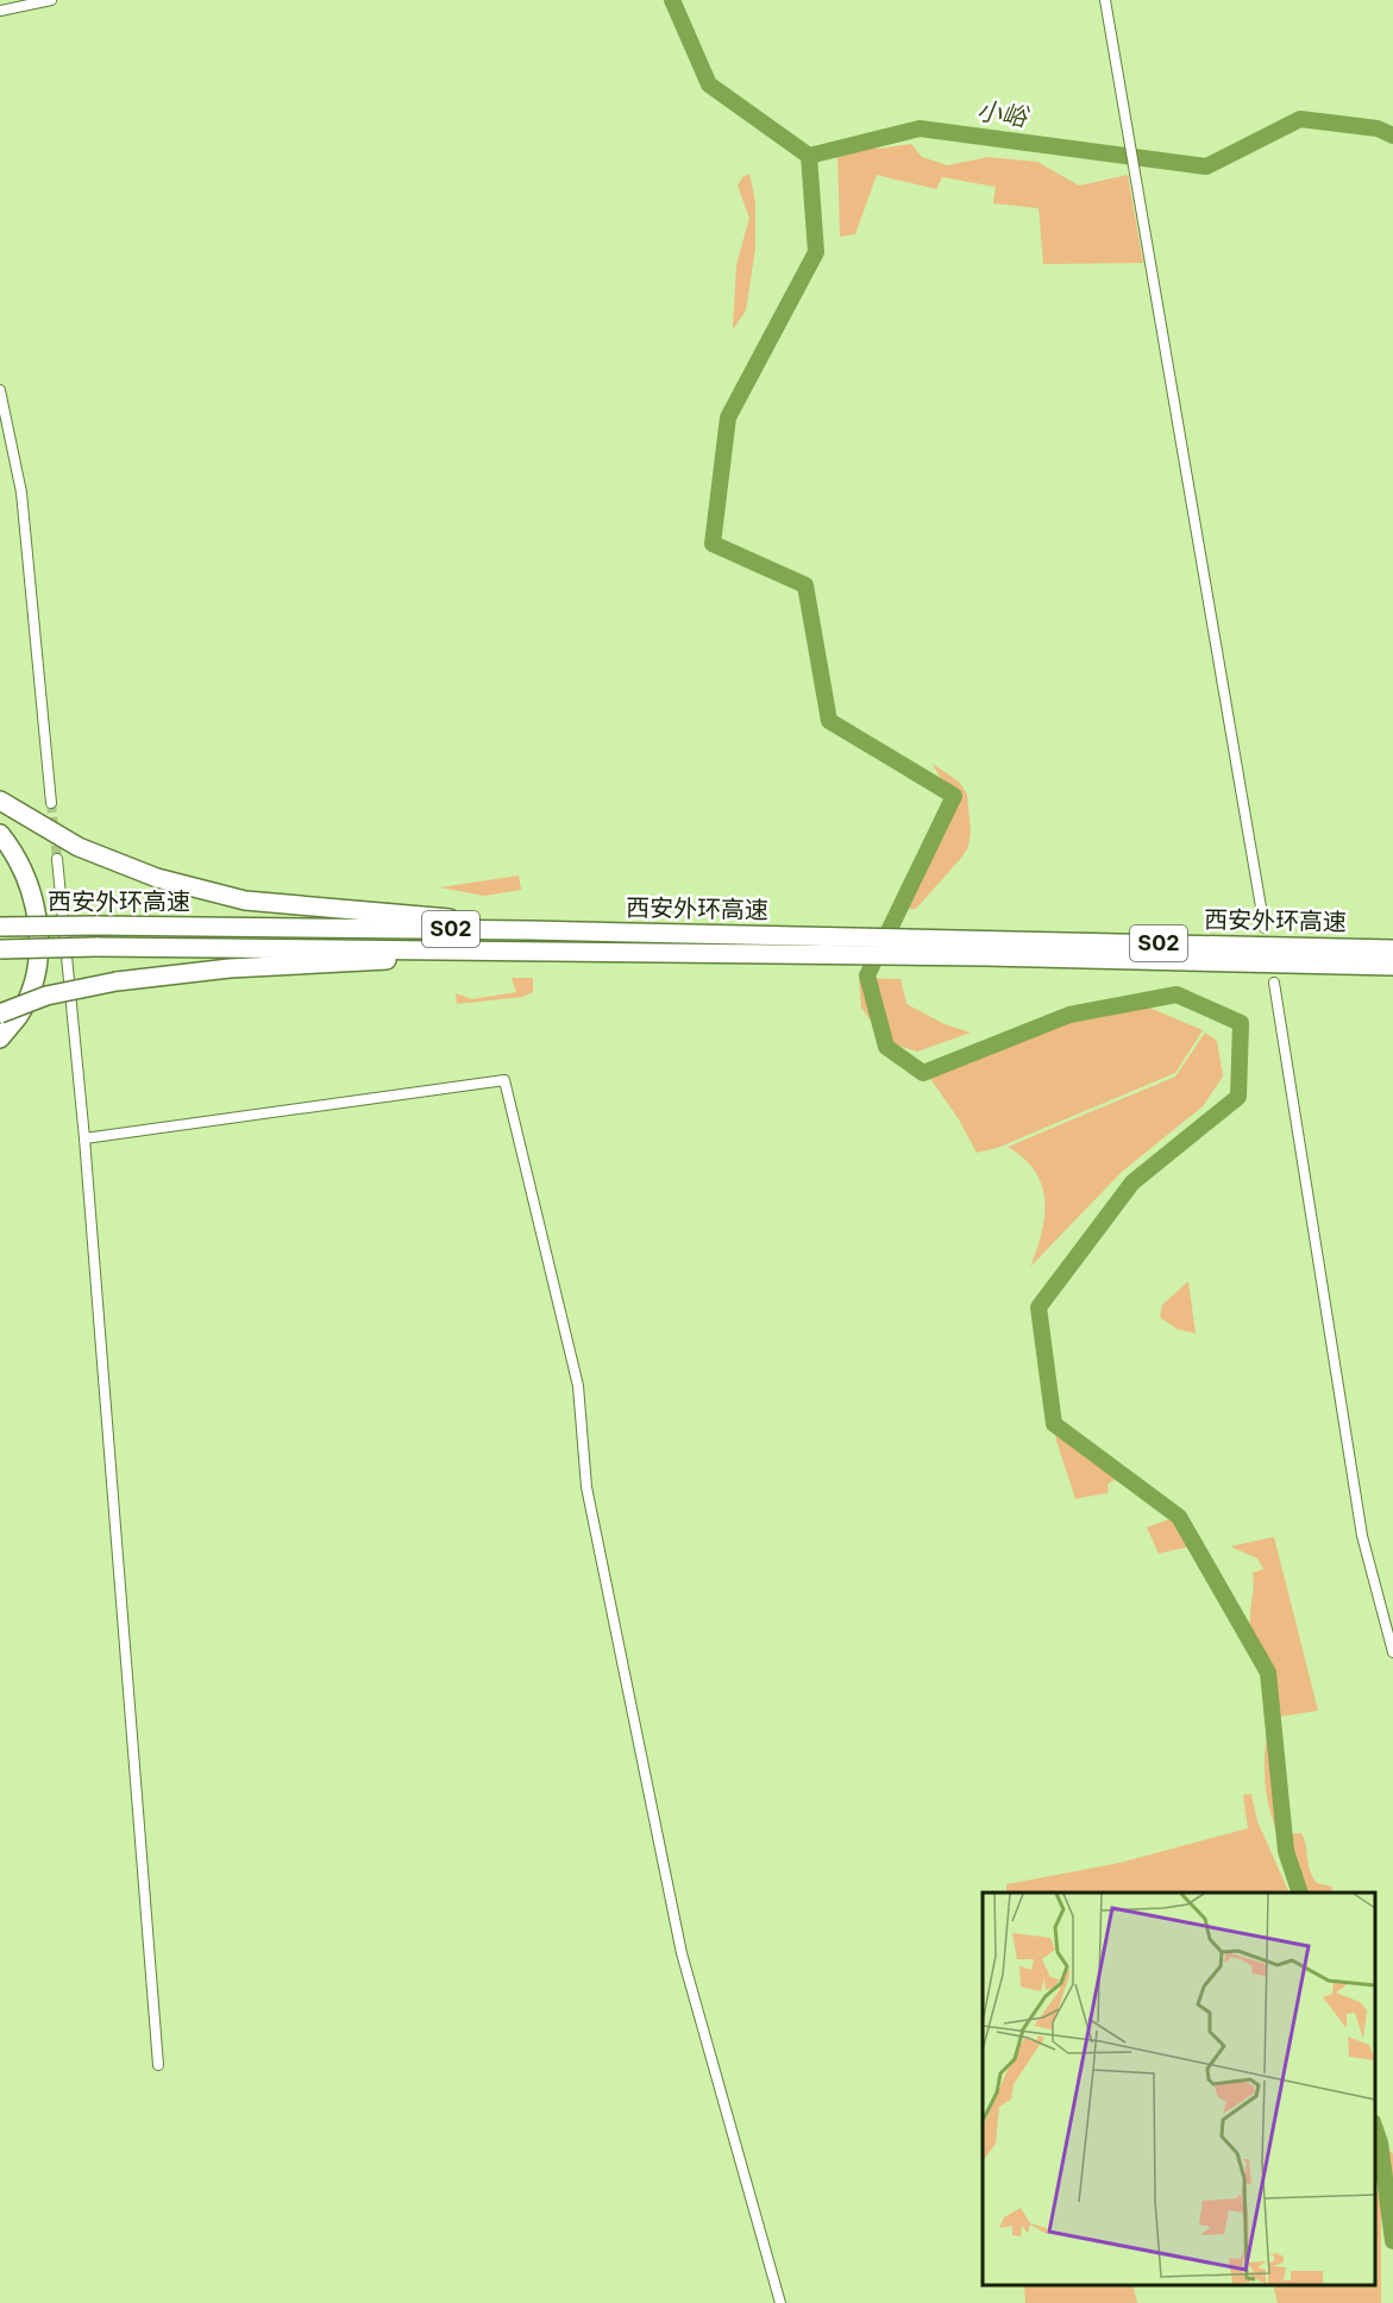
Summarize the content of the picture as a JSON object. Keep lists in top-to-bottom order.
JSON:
{
  "streets": {
    "highway": ["西安外环高速", "S02"]
  },
  "water": ["小峪"]
}
